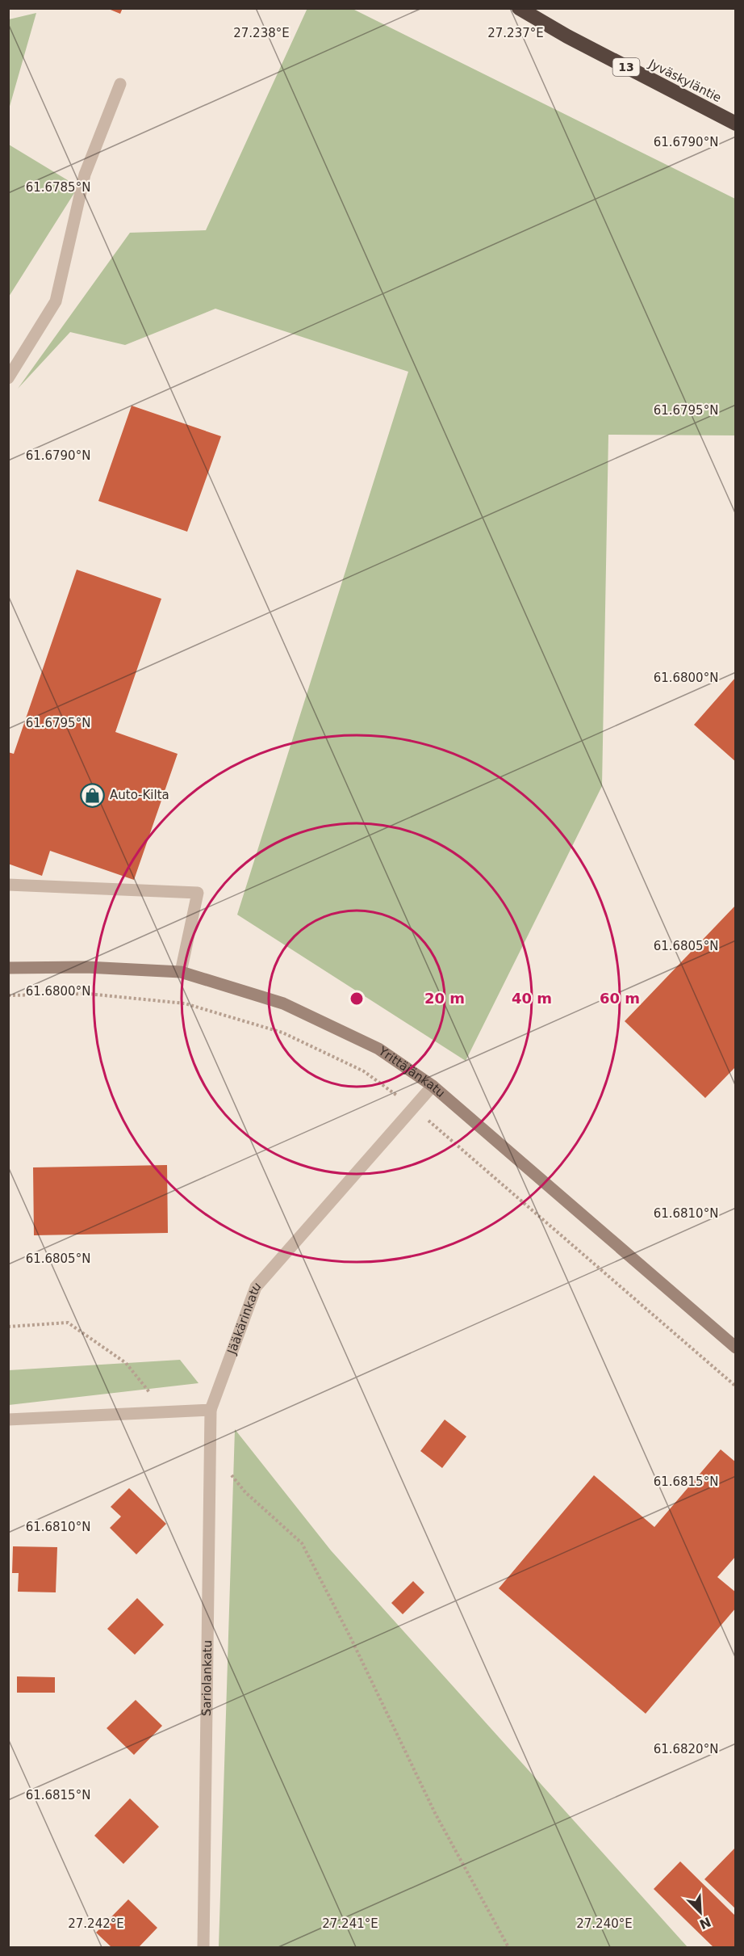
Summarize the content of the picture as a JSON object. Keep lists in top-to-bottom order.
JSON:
{
  "streets": {
    "highway": ["13", "Jyväskyläntie"],
    "street": ["Yrittäjänkatu", "Jääkärinkatu", "Sariolankatu"]
  },
  "crossings": [
    ["Yrittäjänkatu", "Jääkärinkatu"],
    ["Jääkärinkatu", "Sariolankatu"]
  ],
  "places": {
    "shop": ["Auto-Kilta"]
  },
  "north": "bottom right",
  "coordinates": [
    "27.238°E",
    "27.237°E",
    "61.6790°N",
    "61.6785°N",
    "61.6795°N",
    "61.6800°N",
    "61.6805°N",
    "61.6810°N",
    "61.6815°N",
    "61.6820°N",
    "27.242°E",
    "27.241°E",
    "27.240°E"
  ],
  "rings": ["20 m", "40 m", "60 m"]
}
